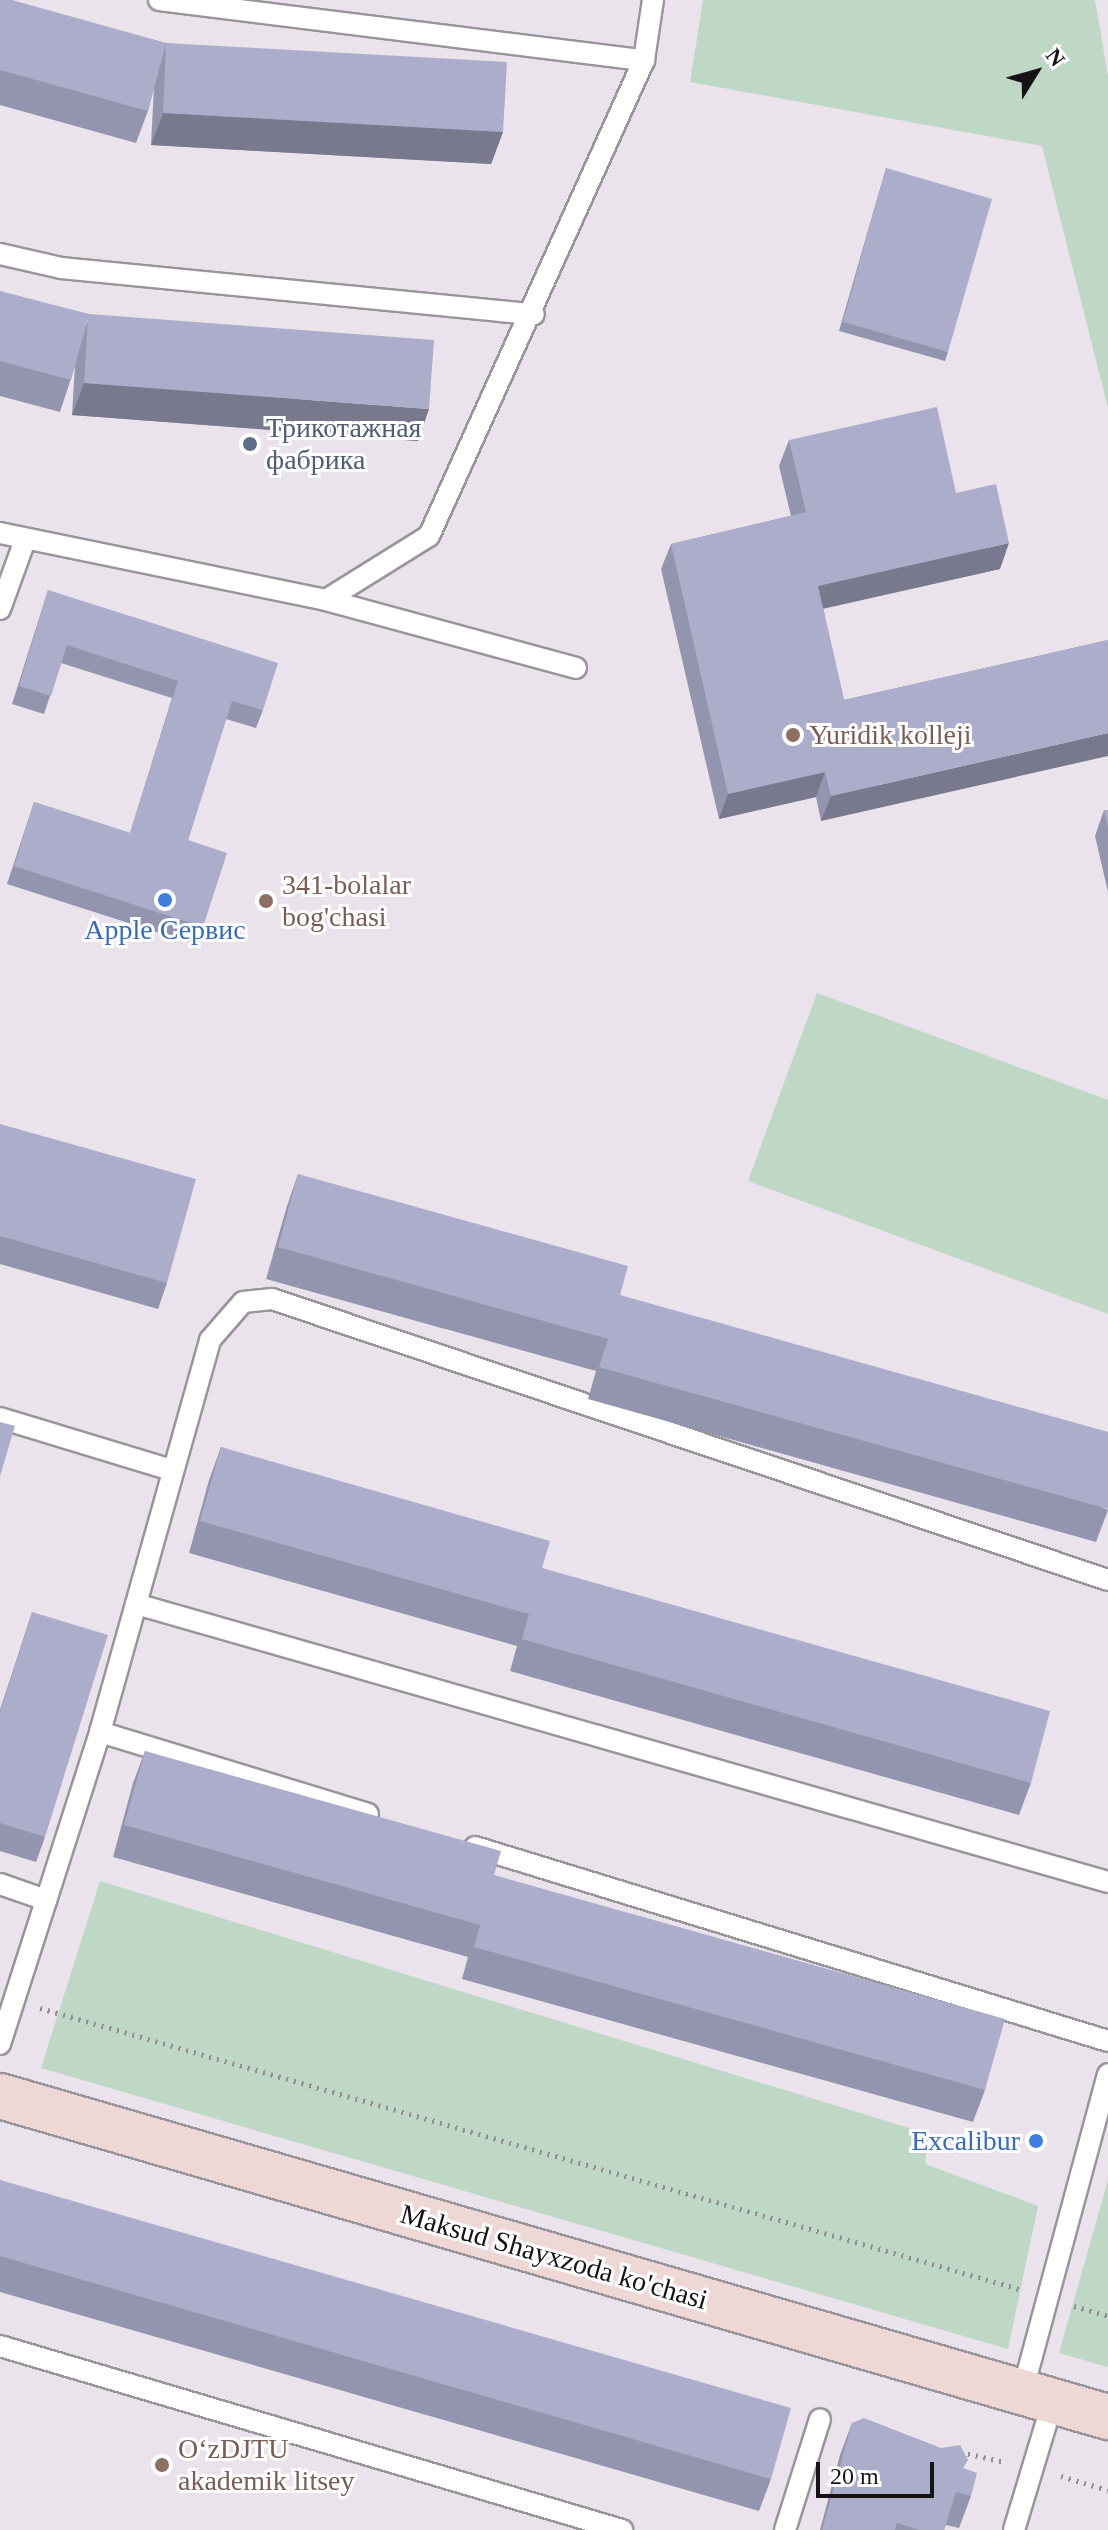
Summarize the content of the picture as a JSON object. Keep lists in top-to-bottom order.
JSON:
{
  "streets": {
    "street": ["Maksud Shayxzoda ko'chasi"]
  },
  "places": [
    "Трикотажная фабрика",
    "Yuridik kolleji",
    "Apple Сервис",
    "341-bolalar bog'chasi",
    "Excalibur",
    "OʻzDJTU akademik litsey"
  ],
  "scale_bar": "20 m",
  "north": "top right"
}
